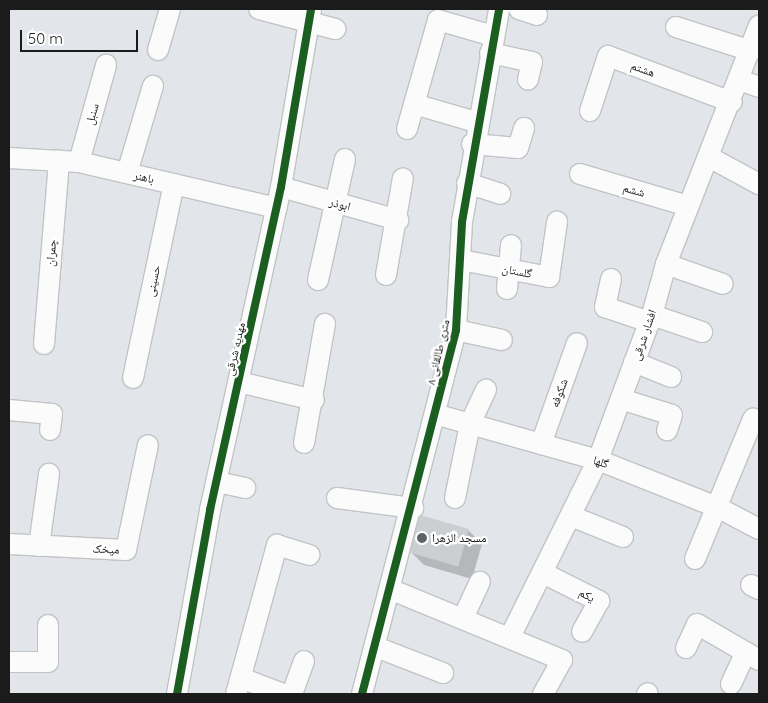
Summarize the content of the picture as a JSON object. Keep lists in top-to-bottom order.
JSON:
{
  "streets": {
    "street": [
      "هشتم",
      "سنبل",
      "باهنر",
      "ششم",
      "ابوذر",
      "چمران",
      "گلستان",
      "حسینی",
      "افشار شرقی",
      "مهدیه شرقی",
      "۸ متری طالقانی",
      "شکوفه",
      "گلها",
      "میخک",
      "یکم"
    ]
  },
  "crossings": [
    ["هشتم", "افشار شرقی"],
    ["سنبل", "باهنر"],
    ["باهنر", "چمران"],
    ["باهنر", "حسینی"],
    ["باهنر", "مهدیه شرقی"],
    ["ششم", "افشار شرقی"],
    ["ابوذر", "مهدیه شرقی"],
    ["گلستان", "۸ متری طالقانی"],
    ["افشار شرقی", "گلها"],
    ["افشار شرقی", "یکم"],
    ["۸ متری طالقانی", "گلها"],
    ["شکوفه", "گلها"]
  ],
  "places": ["مسجد الزهرا"],
  "scale_bar": "50 m"
}
